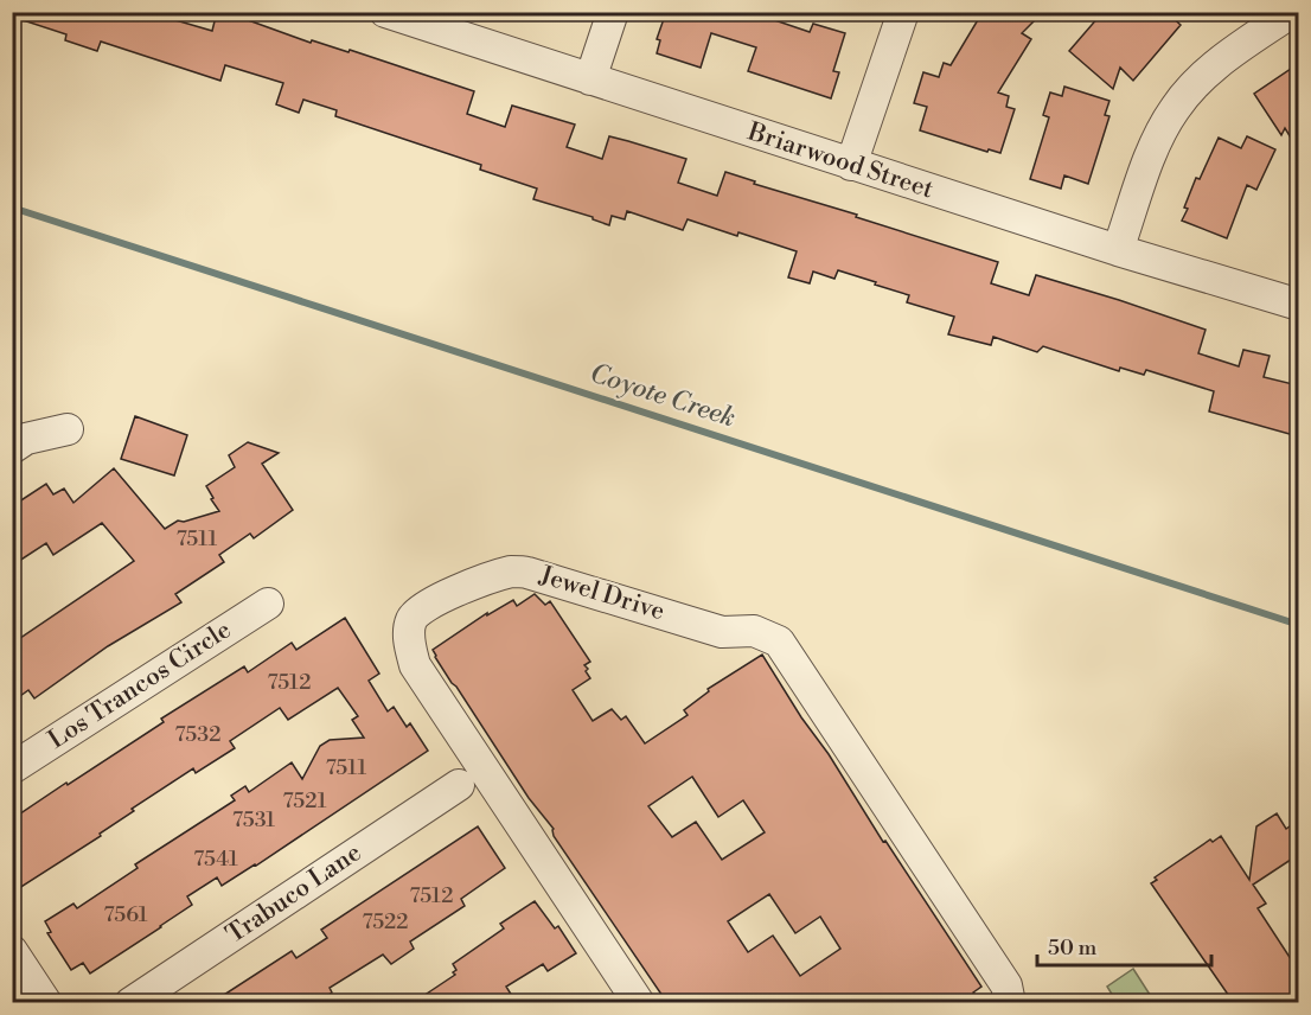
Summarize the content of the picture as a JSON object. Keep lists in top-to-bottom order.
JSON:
{
  "streets": {
    "street": [
      "Briarwood Street",
      "Jewel Drive",
      "Los Trancos Circle",
      "Trabuco Lane"
    ]
  },
  "water": ["Coyote Creek"],
  "house_numbers": [
    "7511",
    "7512",
    "7532",
    "7511",
    "7521",
    "7531",
    "7541",
    "7512",
    "7561",
    "7522"
  ],
  "scale_bar": "50 m"
}
